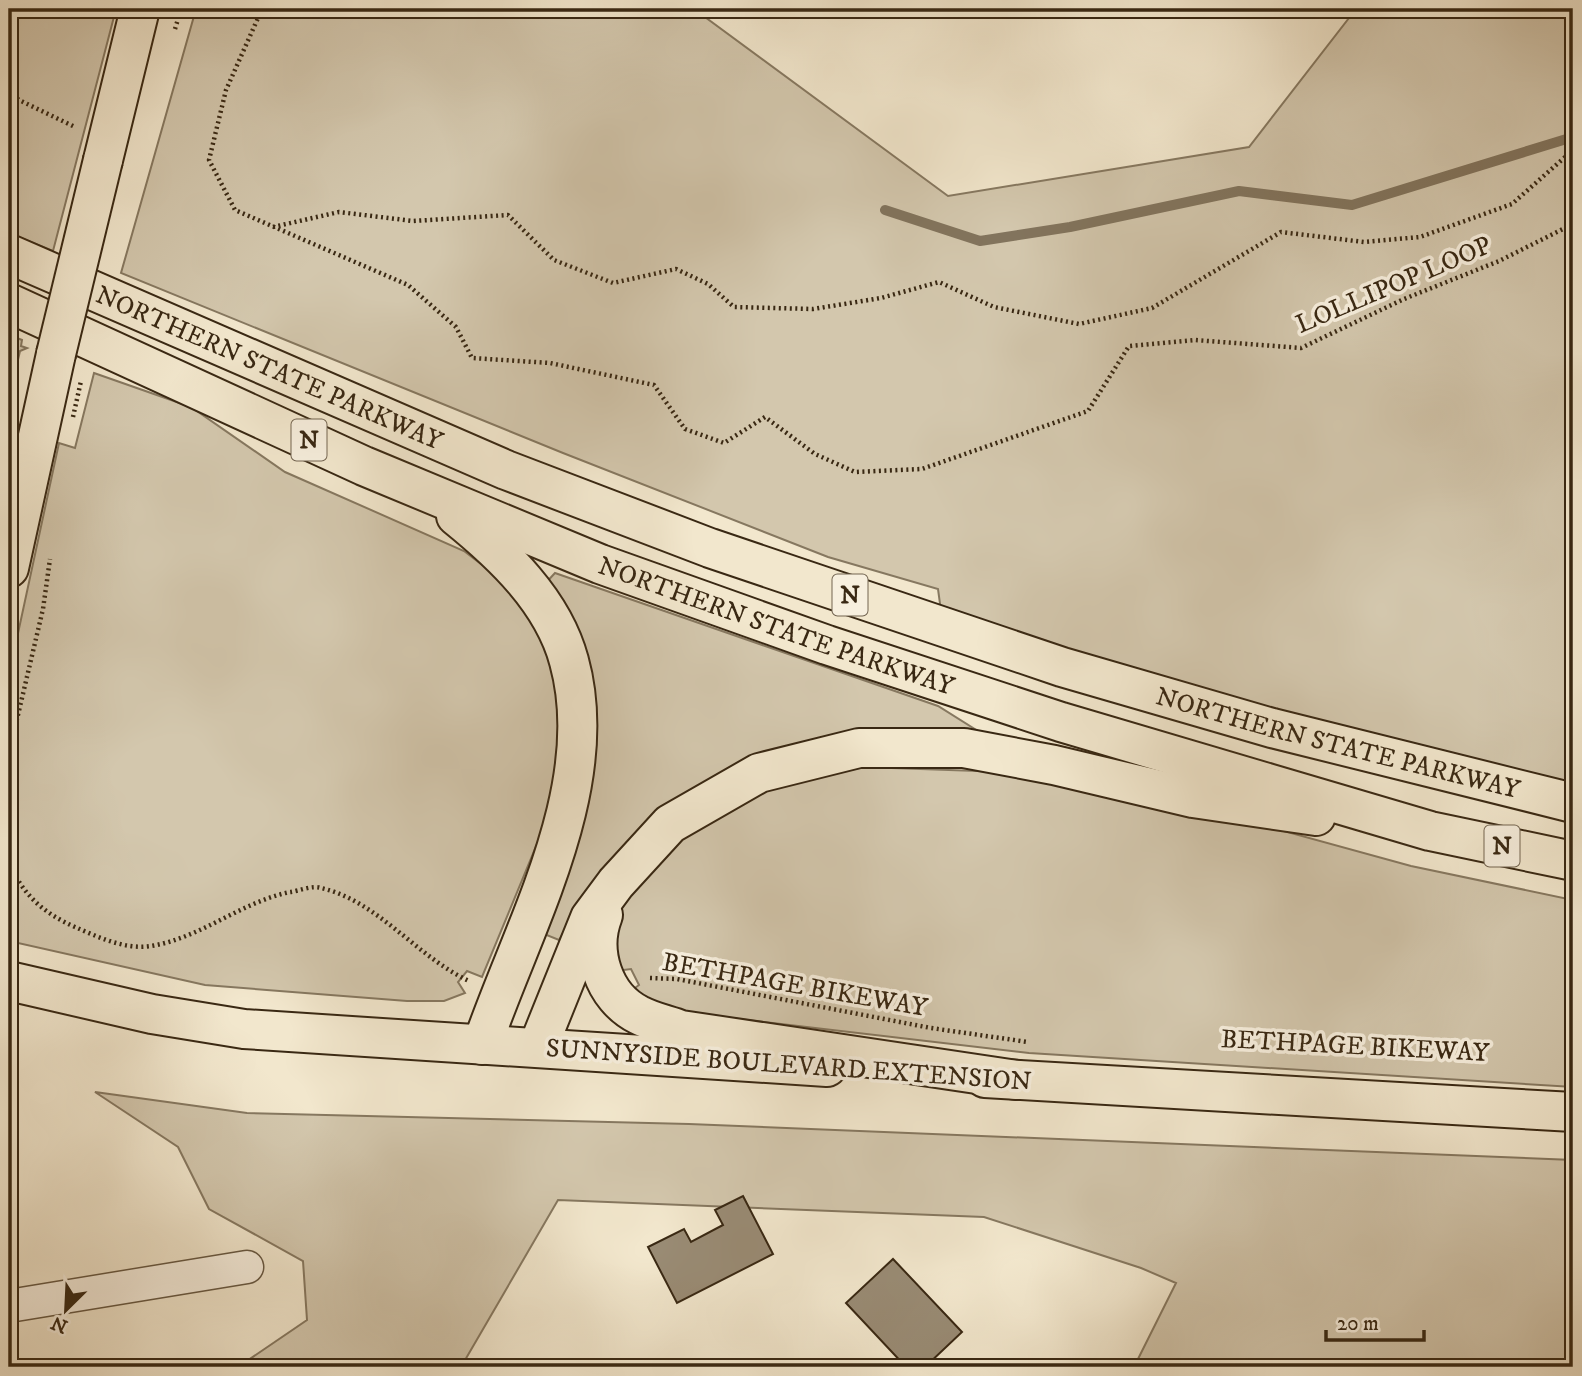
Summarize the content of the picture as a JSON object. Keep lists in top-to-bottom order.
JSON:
{
  "streets": {
    "main road": ["NORTHERN STATE PARKWAY", "N", "SUNNYSIDE BOULEVARD EXTENSION"],
    "path": ["LOLLIPOP LOOP", "BETHPAGE BIKEWAY"]
  },
  "scale_bar": "20 m",
  "north": "bottom left"
}
